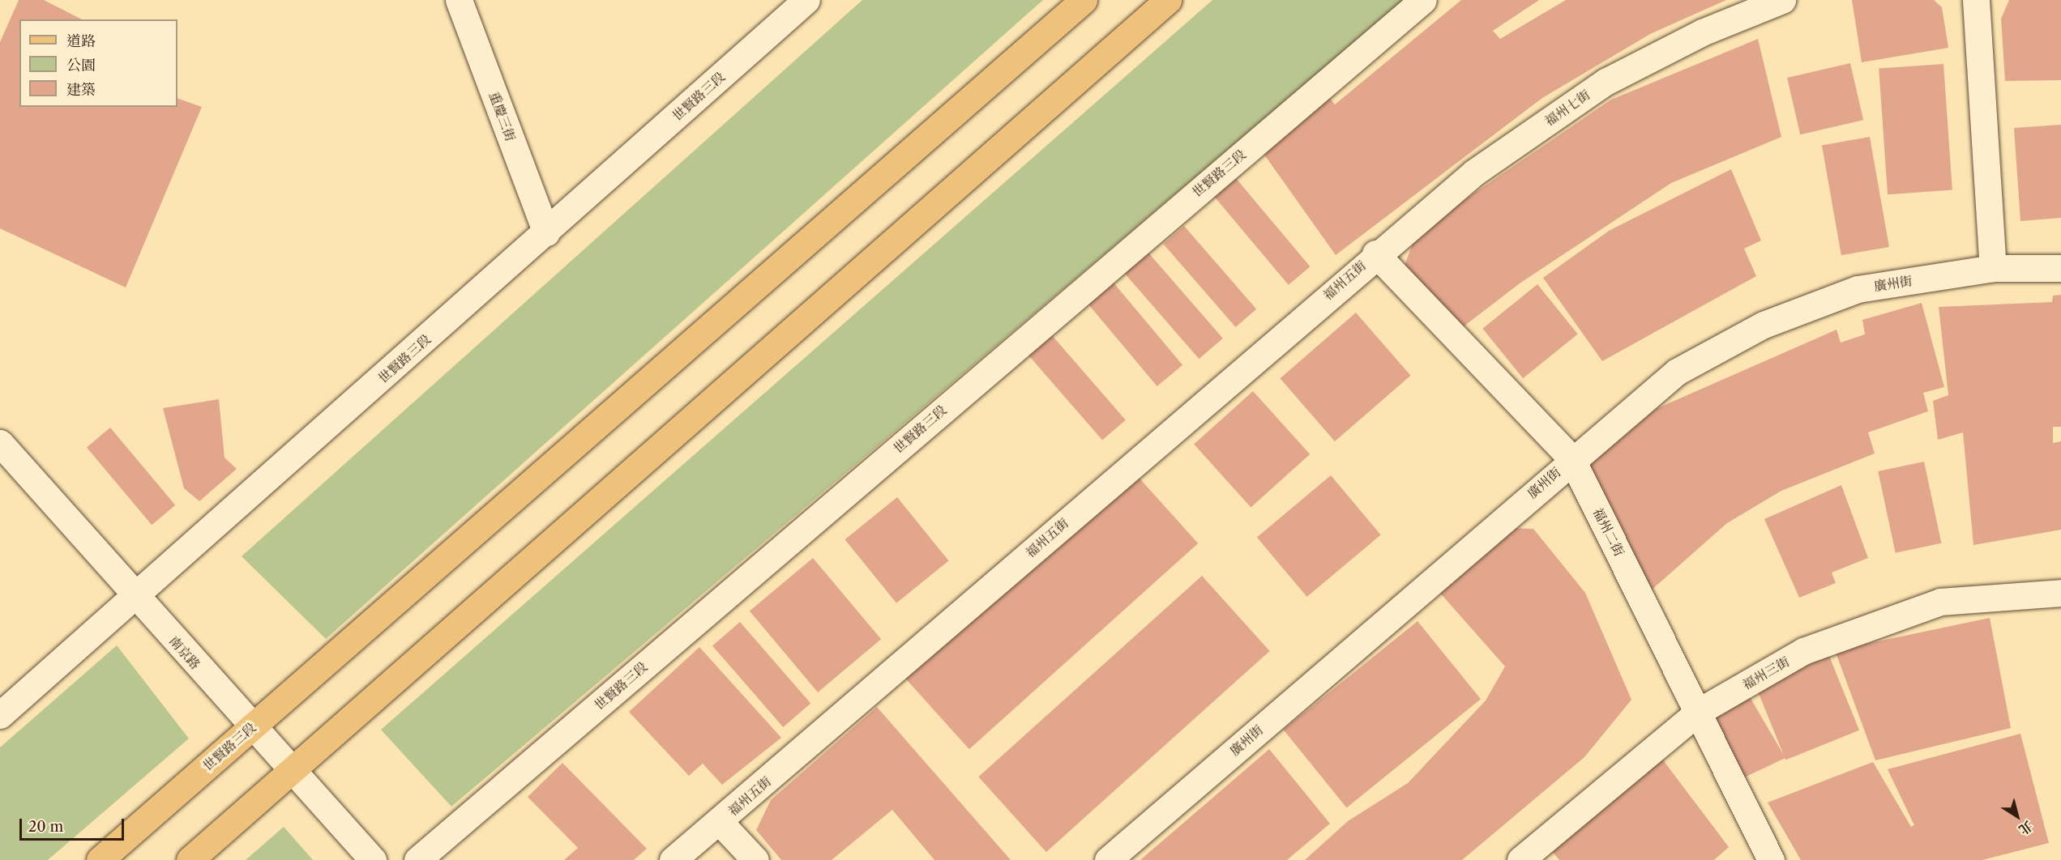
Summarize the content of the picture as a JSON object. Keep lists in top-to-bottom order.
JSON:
{
  "streets": {
    "main road": ["世賢路三段"],
    "street": [
      "福州七街",
      "重慶三街",
      "福州五街",
      "廣州街",
      "福州二街",
      "南京路",
      "福州三街"
    ]
  },
  "crossings": [
    ["世賢路三段", "重慶三街"],
    ["世賢路三段", "南京路"],
    ["福州七街", "福州五街"],
    ["福州七街", "福州二街"],
    ["福州五街", "福州二街"],
    ["廣州街", "福州二街"],
    ["福州二街", "福州三街"]
  ],
  "legend": ["道路", "公園", "建築"],
  "scale_bar": "20 m",
  "north": "bottom right"
}
